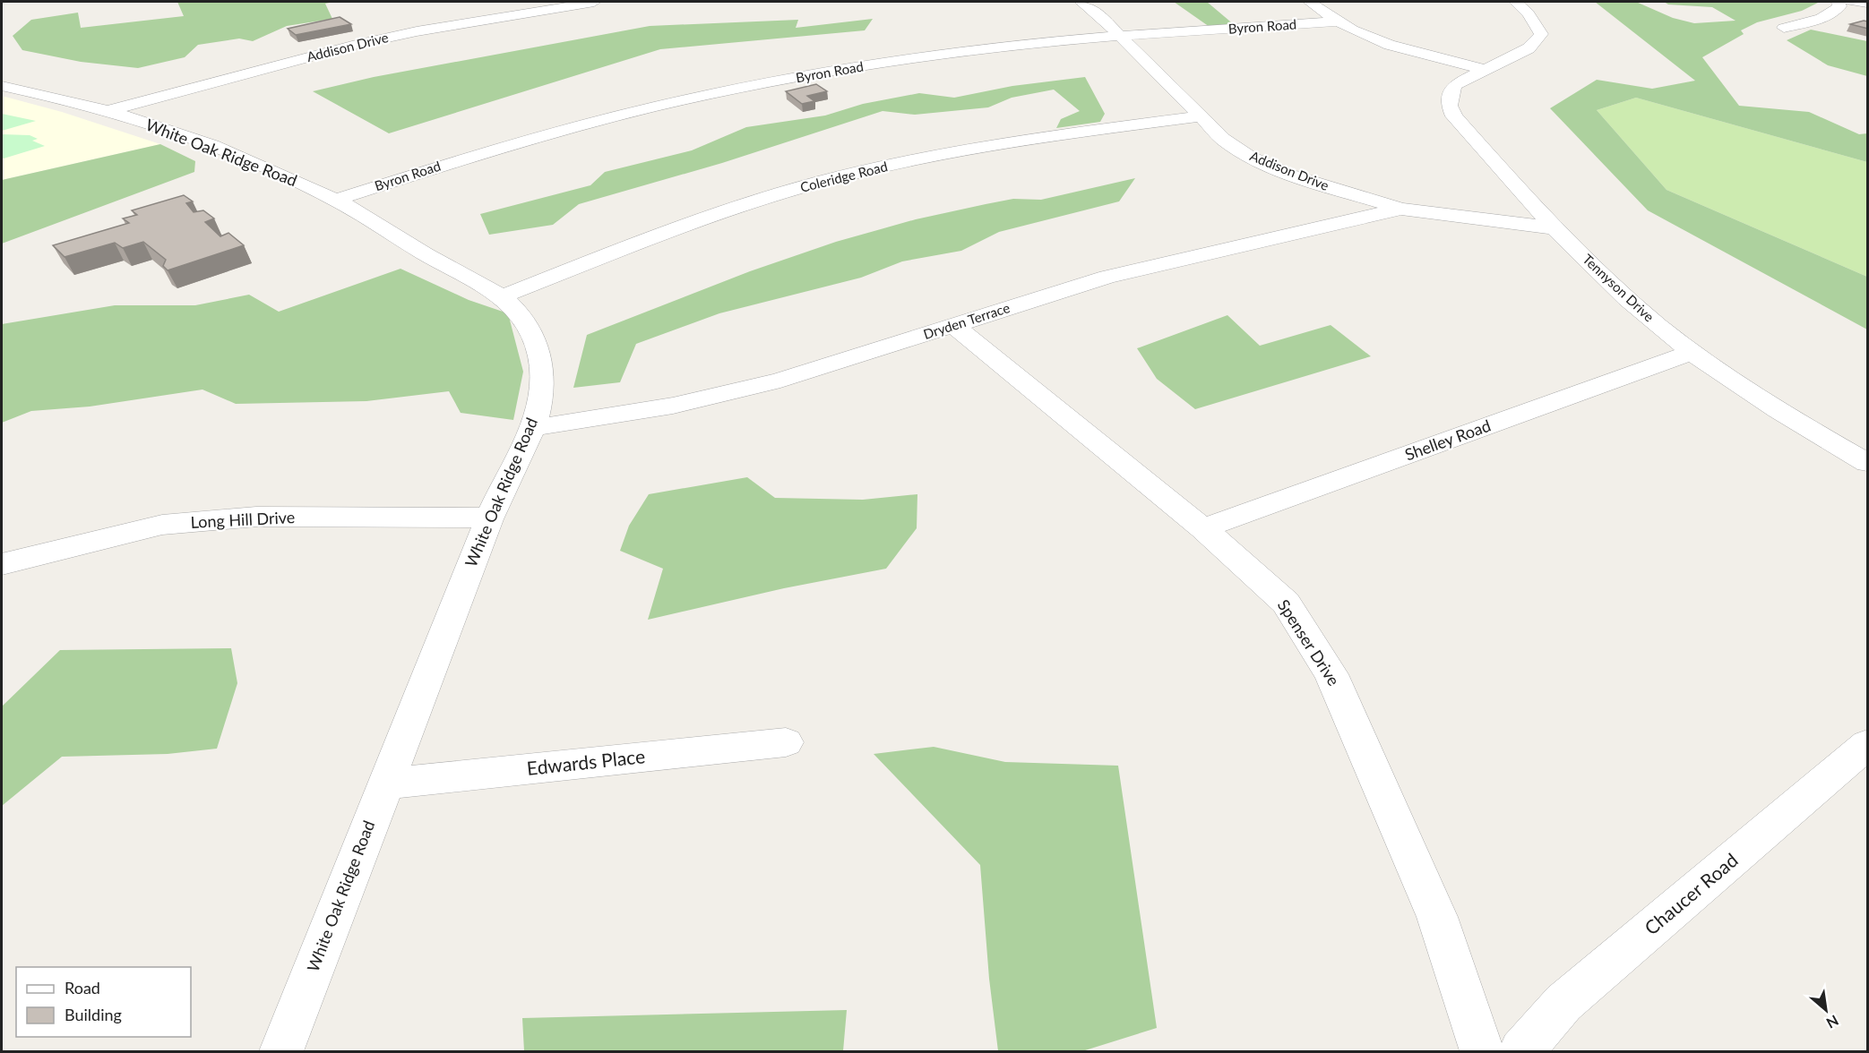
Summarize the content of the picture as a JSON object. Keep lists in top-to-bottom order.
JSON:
{
  "streets": {
    "street": [
      "Byron Road",
      "Addison Drive",
      "White Oak Ridge Road",
      "Coleridge Road",
      "Tennyson Drive",
      "Dryden Terrace",
      "Shelley Road",
      "Long Hill Drive",
      "Spenser Drive",
      "Edwards Place",
      "Chaucer Road"
    ]
  },
  "crossings": [
    ["Byron Road", "Addison Drive"],
    ["Byron Road", "White Oak Ridge Road"],
    ["Addison Drive", "White Oak Ridge Road"],
    ["Addison Drive", "Coleridge Road"],
    ["Addison Drive", "Tennyson Drive"],
    ["Addison Drive", "Dryden Terrace"],
    ["White Oak Ridge Road", "Coleridge Road"],
    ["White Oak Ridge Road", "Dryden Terrace"],
    ["White Oak Ridge Road", "Long Hill Drive"],
    ["White Oak Ridge Road", "Edwards Place"],
    ["Tennyson Drive", "Shelley Road"],
    ["Dryden Terrace", "Spenser Drive"],
    ["Shelley Road", "Spenser Drive"]
  ],
  "legend": ["Road", "Building"],
  "north": "bottom right"
}
